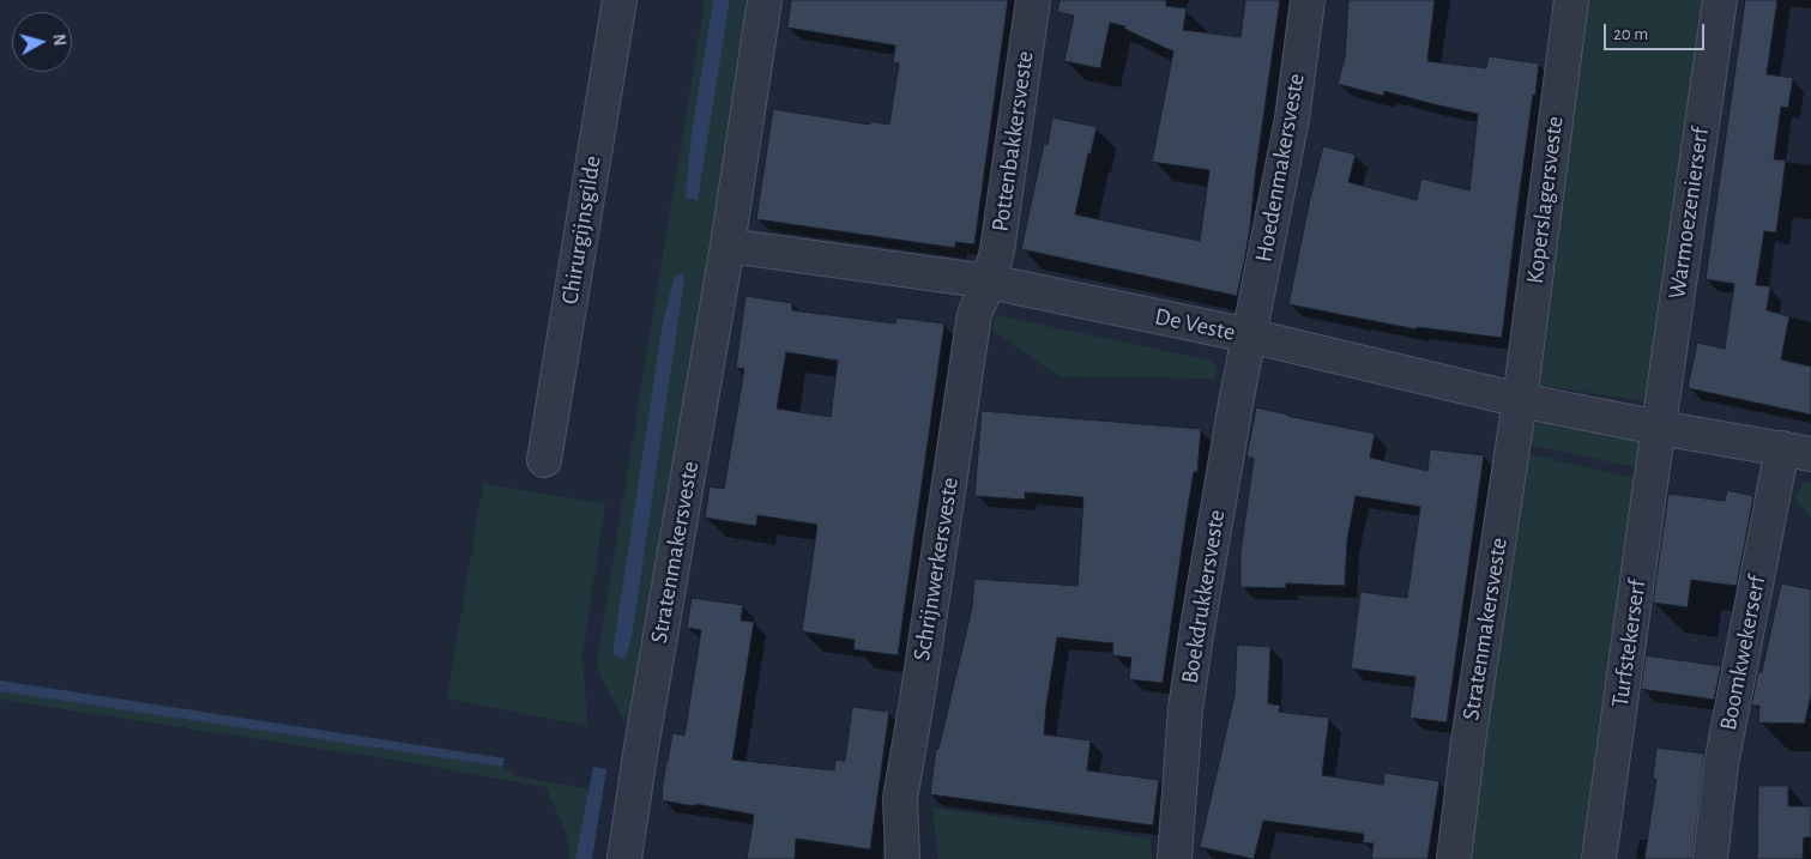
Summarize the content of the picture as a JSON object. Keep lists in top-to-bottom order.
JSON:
{
  "streets": {
    "street": [
      "Pottenbakkersveste",
      "Hoedenmakersveste",
      "Koperslagersveste",
      "Warmoezenierserf",
      "Chirurgijnsgilde",
      "De Veste",
      "Stratenmakersveste",
      "Schrijnwerkersveste",
      "Boekdrukkersveste",
      "Turfstekerserf",
      "Boomkwekerserf"
    ]
  },
  "crossings": [
    ["Pottenbakkersveste", "De Veste"],
    ["Pottenbakkersveste", "Schrijnwerkersveste"],
    ["Hoedenmakersveste", "De Veste"],
    ["Hoedenmakersveste", "Boekdrukkersveste"],
    ["Koperslagersveste", "De Veste"],
    ["Koperslagersveste", "Stratenmakersveste"],
    ["Warmoezenierserf", "De Veste"],
    ["Warmoezenierserf", "Turfstekerserf"],
    ["De Veste", "Stratenmakersveste"],
    ["De Veste", "Schrijnwerkersveste"],
    ["De Veste", "Boekdrukkersveste"],
    ["De Veste", "Turfstekerserf"],
    ["De Veste", "Boomkwekerserf"]
  ],
  "scale_bar": "20 m",
  "north": "right"
}
